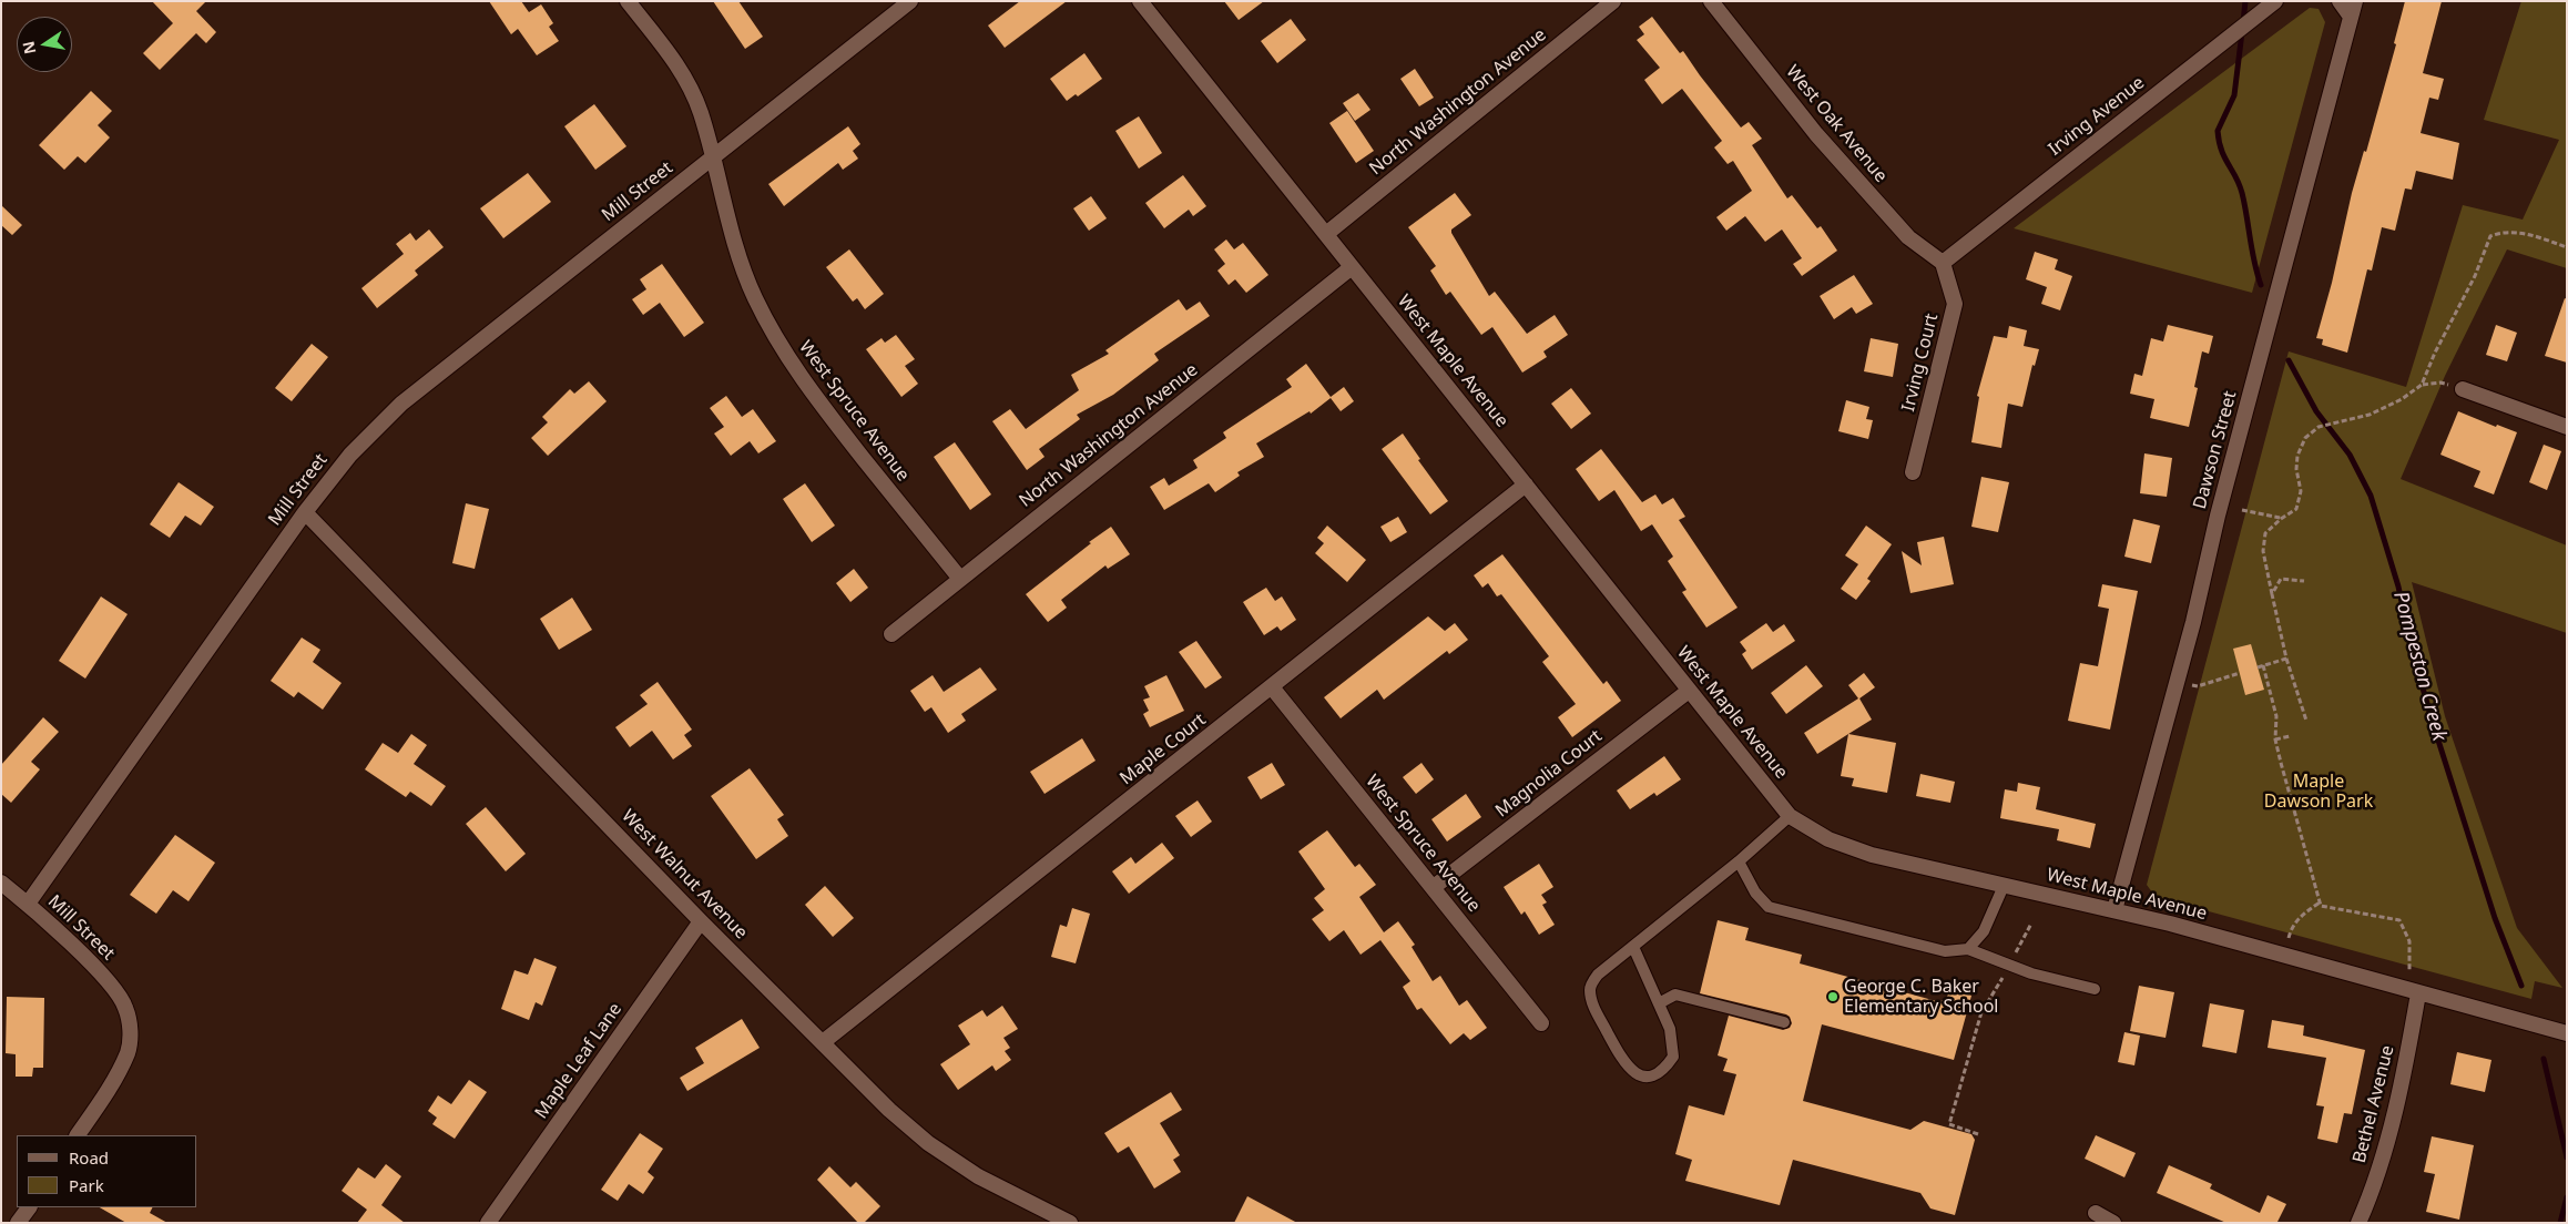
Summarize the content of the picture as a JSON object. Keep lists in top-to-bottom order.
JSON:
{
  "streets": {
    "street": [
      "North Washington Avenue",
      "Irving Avenue",
      "West Oak Avenue",
      "Mill Street",
      "West Maple Avenue",
      "Irving Court",
      "West Spruce Avenue",
      "Dawson Street",
      "Maple Court",
      "Magnolia Court",
      "West Walnut Avenue",
      "Maple Leaf Lane",
      "Bethel Avenue"
    ]
  },
  "crossings": [
    ["North Washington Avenue", "West Maple Avenue"],
    ["North Washington Avenue", "West Spruce Avenue"],
    ["Irving Avenue", "West Oak Avenue"],
    ["Irving Avenue", "Irving Court"],
    ["West Oak Avenue", "Irving Court"],
    ["Mill Street", "West Spruce Avenue"],
    ["Mill Street", "West Walnut Avenue"],
    ["West Maple Avenue", "Dawson Street"],
    ["West Maple Avenue", "Maple Court"],
    ["West Maple Avenue", "Magnolia Court"],
    ["West Maple Avenue", "Bethel Avenue"],
    ["West Spruce Avenue", "Maple Court"],
    ["West Spruce Avenue", "Magnolia Court"],
    ["Maple Court", "West Walnut Avenue"],
    ["West Walnut Avenue", "Maple Leaf Lane"]
  ],
  "water": ["Pompeston Creek"],
  "parks": ["Maple Dawson Park"],
  "places": ["George C. Baker Elementary School"],
  "legend": ["Road", "Park"],
  "north": "left"
}
